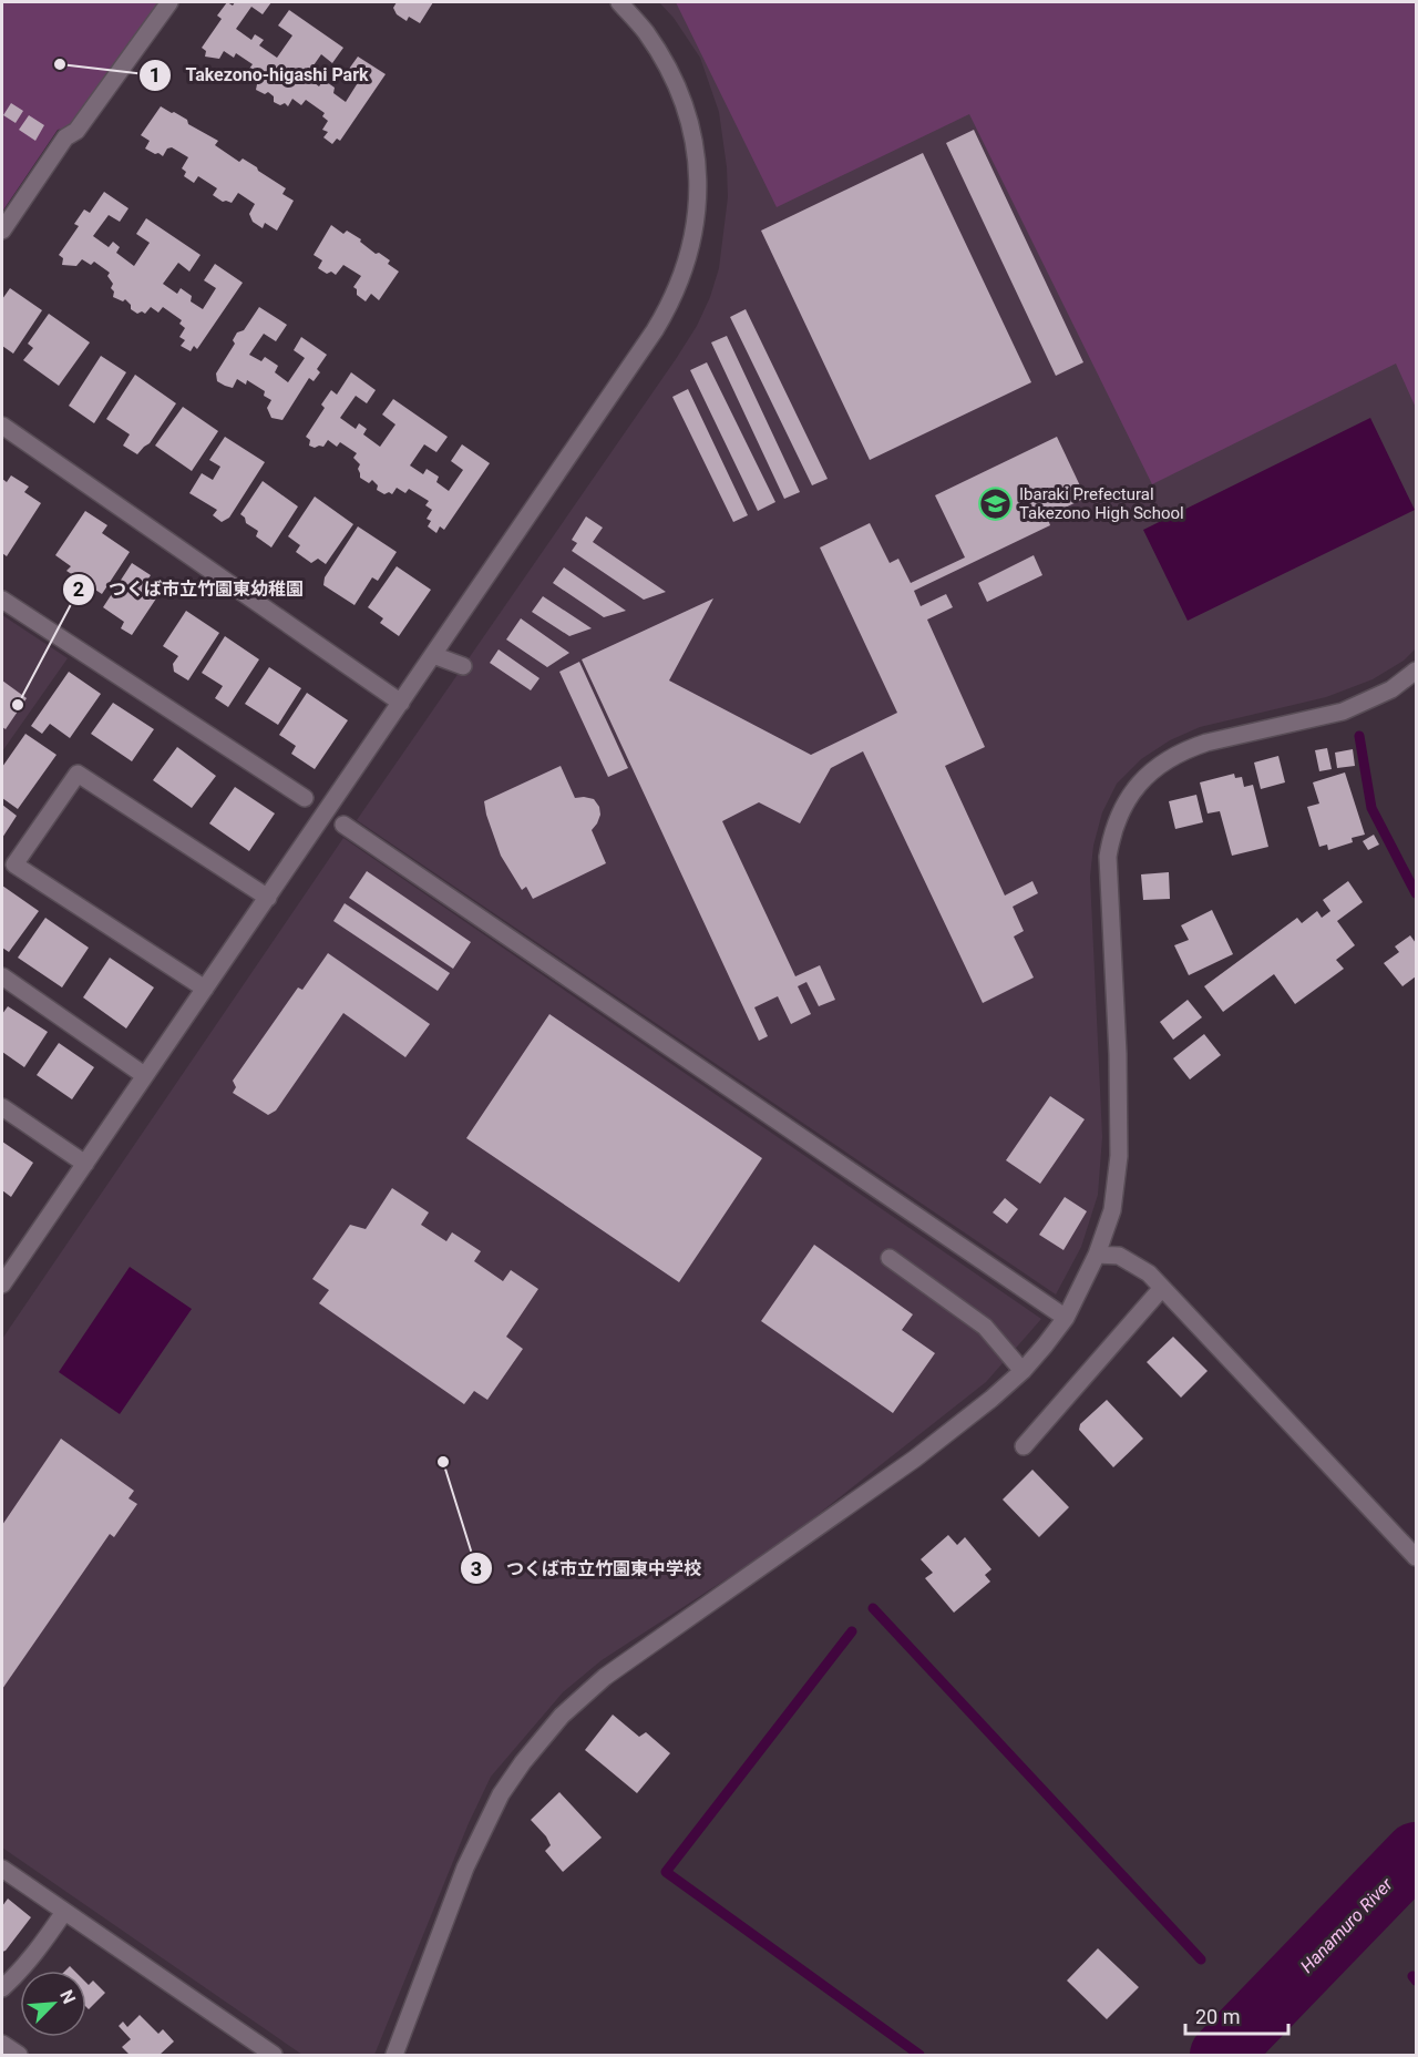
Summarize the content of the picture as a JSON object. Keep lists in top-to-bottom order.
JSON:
{
  "water": ["Hanamuro River"],
  "places": {
    "other": ["Takezono-higashi Park", "つくば市立竹園東幼稚園", "つくば市立竹園東中学校"],
    "school or university": ["Ibaraki Prefectural Takezono High School"]
  },
  "scale_bar": "20 m",
  "north": "top right"
}
